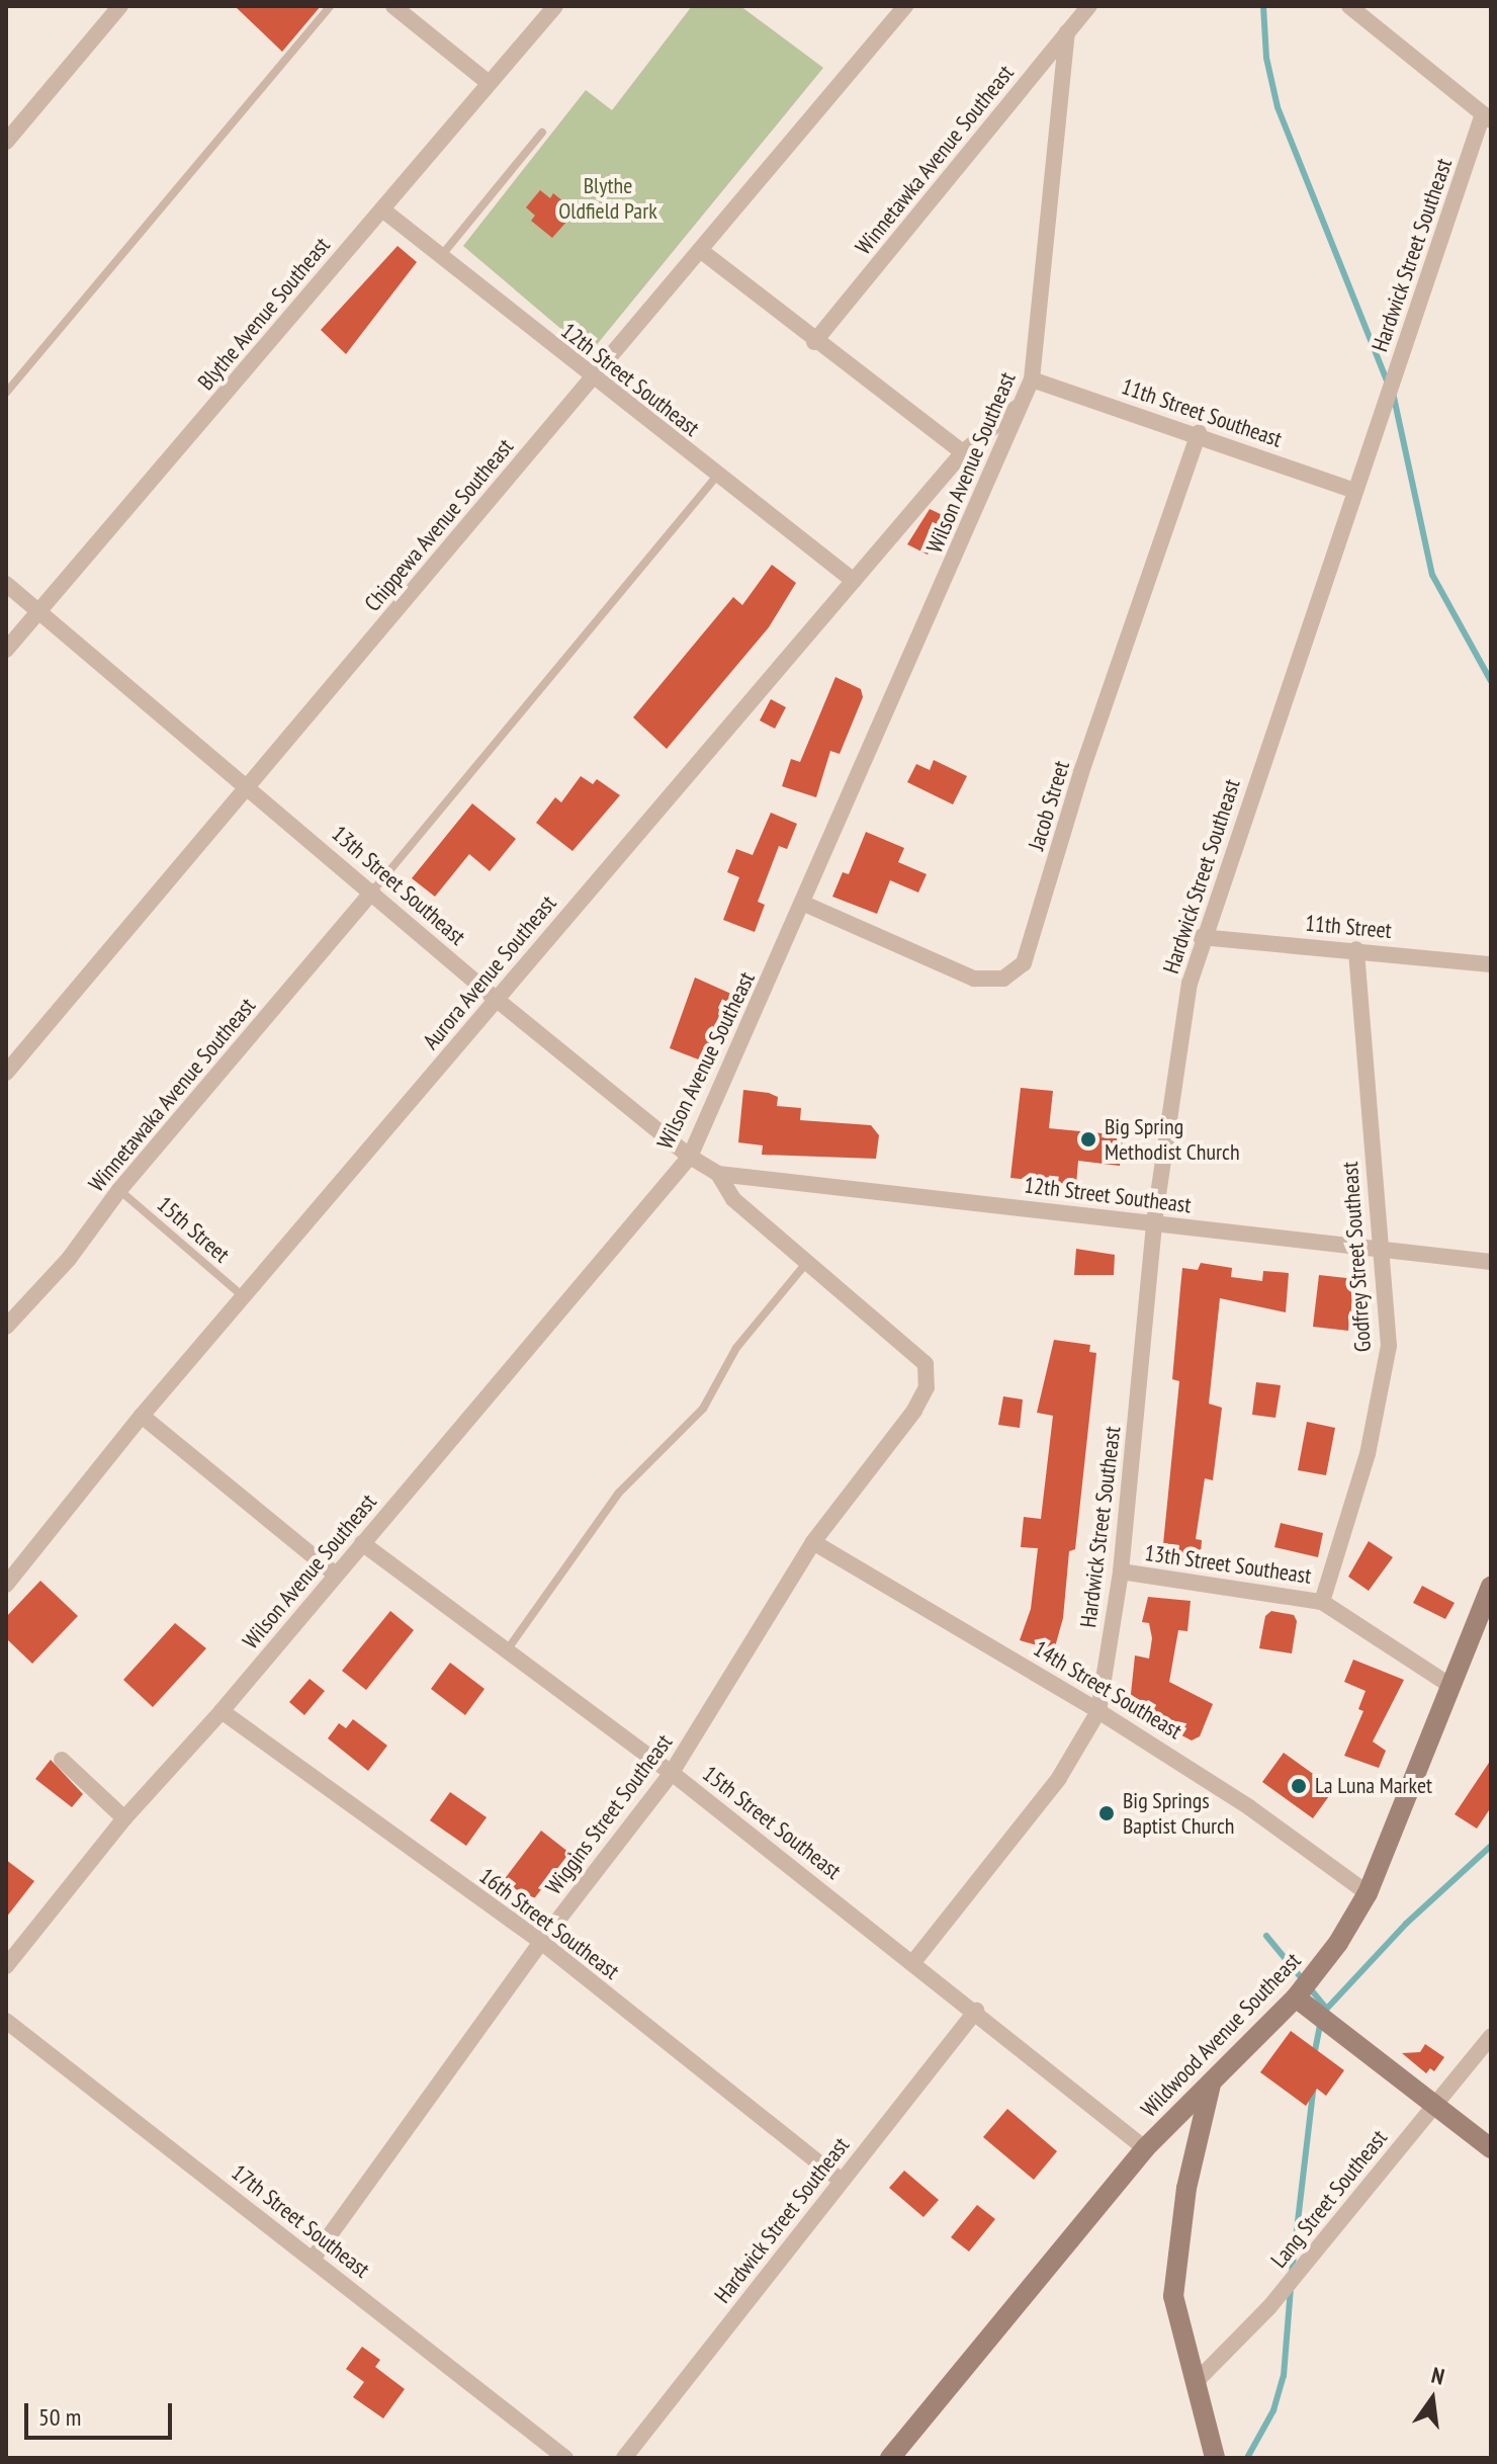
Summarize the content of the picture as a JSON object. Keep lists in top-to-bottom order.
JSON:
{
  "streets": {
    "main road": ["Wildwood Avenue Southeast"],
    "street": [
      "Winnetawka Avenue Southeast",
      "Hardwick Street Southeast",
      "Blythe Avenue Southeast",
      "12th Street Southeast",
      "11th Street Southeast",
      "Wilson Avenue Southeast",
      "Chippewa Avenue Southeast",
      "Jacob Street",
      "13th Street Southeast",
      "11th Street",
      "Aurora Avenue Southeast",
      "Winnetawaka Avenue Southeast",
      "Godfrey Street Southeast",
      "14th Street Southeast",
      "Wiggins Street Southeast",
      "15th Street Southeast",
      "16th Street Southeast",
      "Lang Street Southeast",
      "17th Street Southeast"
    ],
    "lane": ["15th Street"]
  },
  "crossings": [
    ["Winnetawka Avenue Southeast", "Wilson Avenue Southeast"],
    ["Hardwick Street Southeast", "12th Street Southeast"],
    ["Hardwick Street Southeast", "11th Street Southeast"],
    ["Hardwick Street Southeast", "13th Street Southeast"],
    ["Hardwick Street Southeast", "11th Street"],
    ["Hardwick Street Southeast", "14th Street Southeast"],
    ["Hardwick Street Southeast", "15th Street Southeast"],
    ["Hardwick Street Southeast", "16th Street Southeast"],
    ["Blythe Avenue Southeast", "12th Street Southeast"],
    ["Blythe Avenue Southeast", "13th Street Southeast"],
    ["12th Street Southeast", "Chippewa Avenue Southeast"],
    ["12th Street Southeast", "13th Street Southeast"],
    ["12th Street Southeast", "Aurora Avenue Southeast"],
    ["12th Street Southeast", "Godfrey Street Southeast"],
    ["11th Street Southeast", "Wilson Avenue Southeast"],
    ["11th Street Southeast", "Jacob Street"],
    ["Wilson Avenue Southeast", "Jacob Street"],
    ["Wilson Avenue Southeast", "13th Street Southeast"],
    ["Wilson Avenue Southeast", "Aurora Avenue Southeast"],
    ["Wilson Avenue Southeast", "15th Street Southeast"],
    ["Wilson Avenue Southeast", "16th Street Southeast"],
    ["Chippewa Avenue Southeast", "13th Street Southeast"],
    ["13th Street Southeast", "Aurora Avenue Southeast"],
    ["13th Street Southeast", "Winnetawaka Avenue Southeast"],
    ["13th Street Southeast", "Godfrey Street Southeast"],
    ["13th Street Southeast", "Wiggins Street Southeast"],
    ["13th Street Southeast", "Wildwood Avenue Southeast"],
    ["11th Street", "Godfrey Street Southeast"],
    ["Aurora Avenue Southeast", "15th Street"],
    ["Winnetawaka Avenue Southeast", "15th Street"],
    ["14th Street Southeast", "Wiggins Street Southeast"],
    ["14th Street Southeast", "Wildwood Avenue Southeast"],
    ["Wiggins Street Southeast", "15th Street Southeast"],
    ["Wiggins Street Southeast", "16th Street Southeast"],
    ["Wiggins Street Southeast", "17th Street Southeast"],
    ["15th Street Southeast", "Wildwood Avenue Southeast"]
  ],
  "parks": ["Blythe Oldfield Park"],
  "places": ["Big Spring Methodist Church", "La Luna Market", "Big Springs Baptist Church"],
  "scale_bar": "50 m",
  "north": "top"
}
